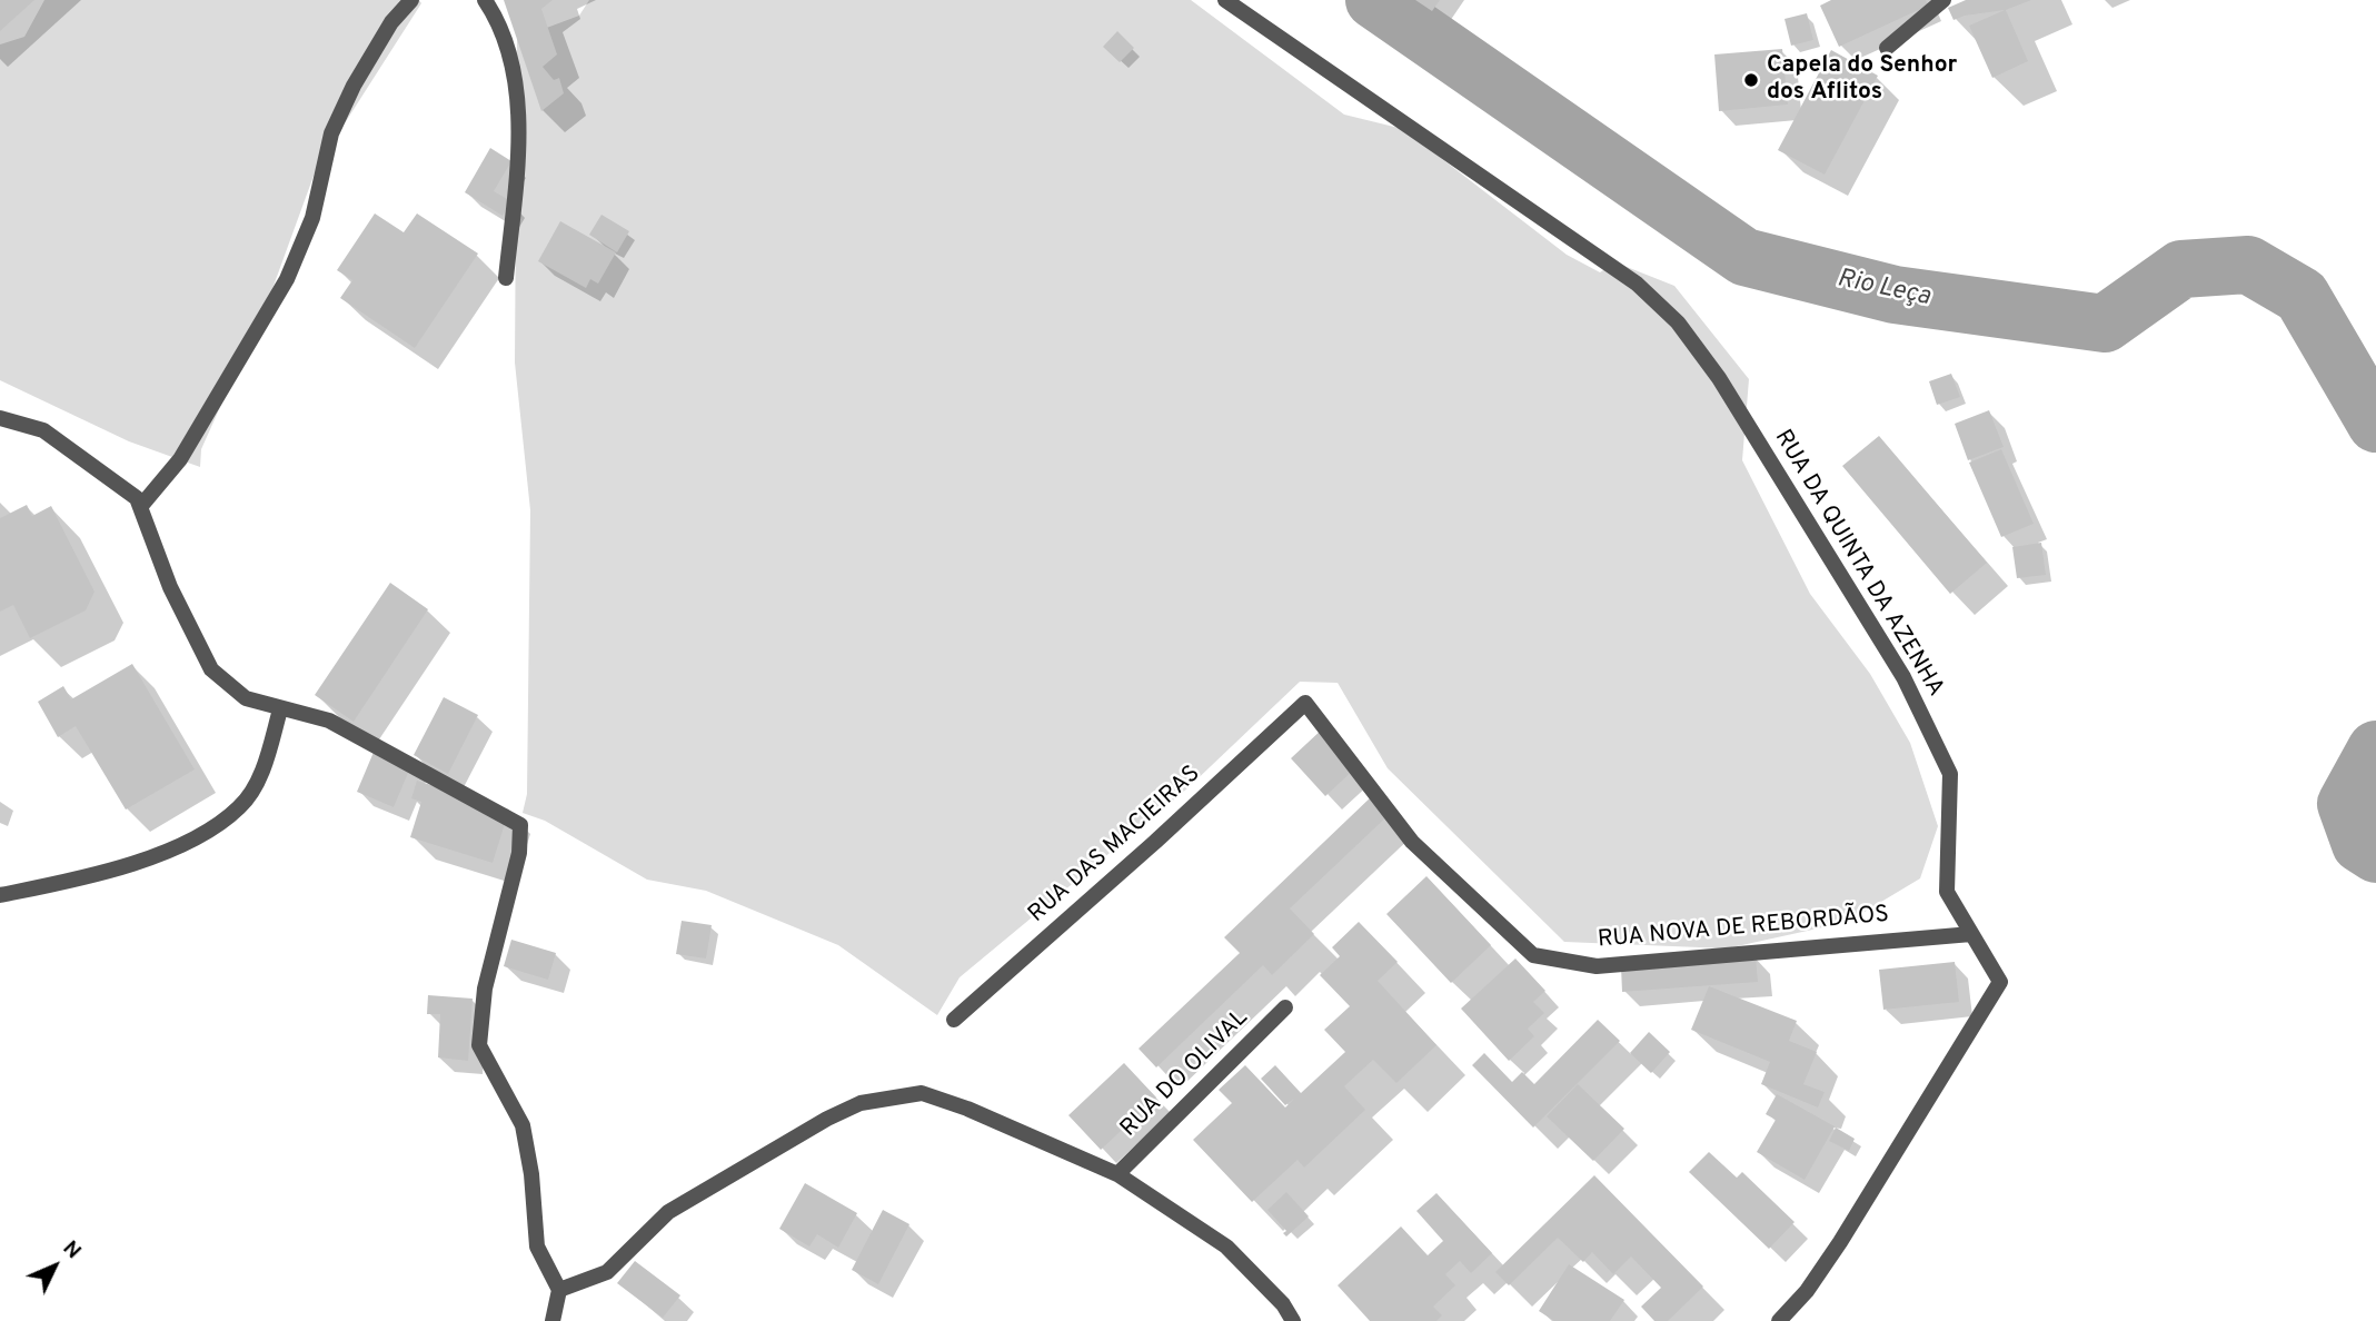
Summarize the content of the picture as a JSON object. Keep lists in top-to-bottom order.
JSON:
{
  "streets": {
    "street": [
      "RUA DA QUINTA DA AZENHA",
      "RUA DAS MACIEIRAS",
      "RUA NOVA DE REBORDÃOS",
      "RUA DO OLIVAL"
    ]
  },
  "crossings": [
    ["RUA DA QUINTA DA AZENHA", "RUA NOVA DE REBORDÃOS"],
    ["RUA DAS MACIEIRAS", "RUA NOVA DE REBORDÃOS"]
  ],
  "water": ["Rio Leça"],
  "places": ["Capela do Senhor dos Aflitos"],
  "north": "top right"
}
